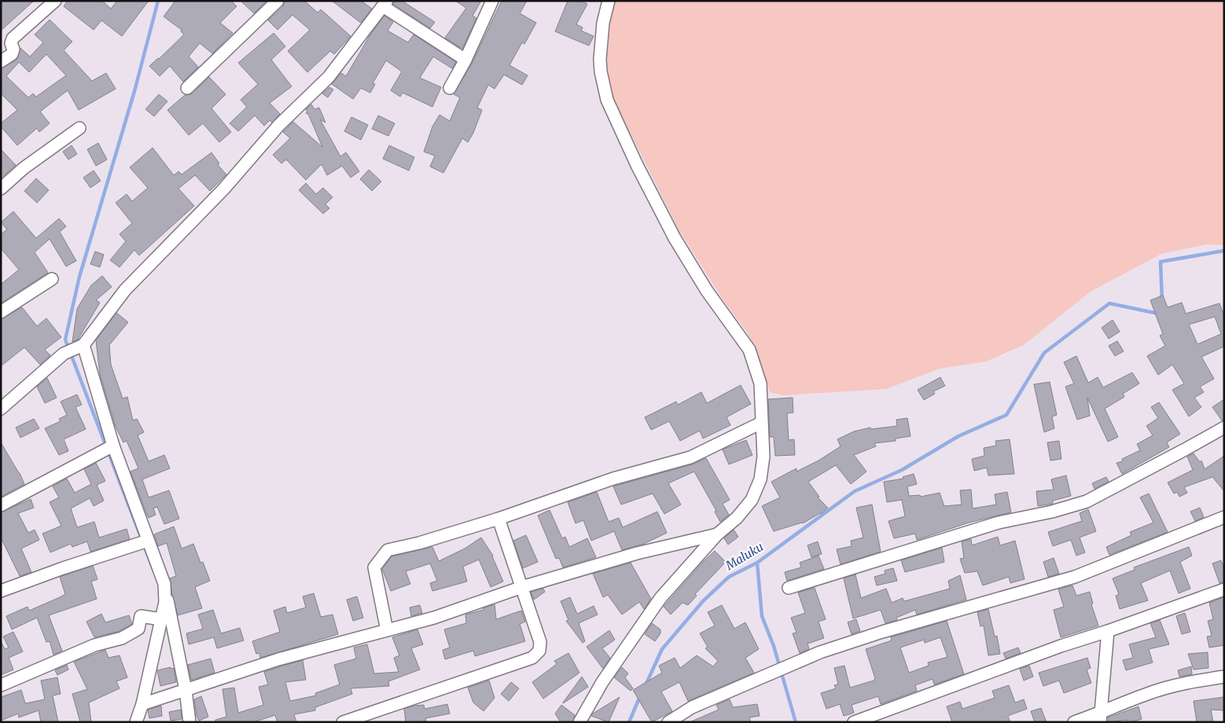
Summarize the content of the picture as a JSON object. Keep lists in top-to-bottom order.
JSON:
{
  "water": ["Maluku"]
}
